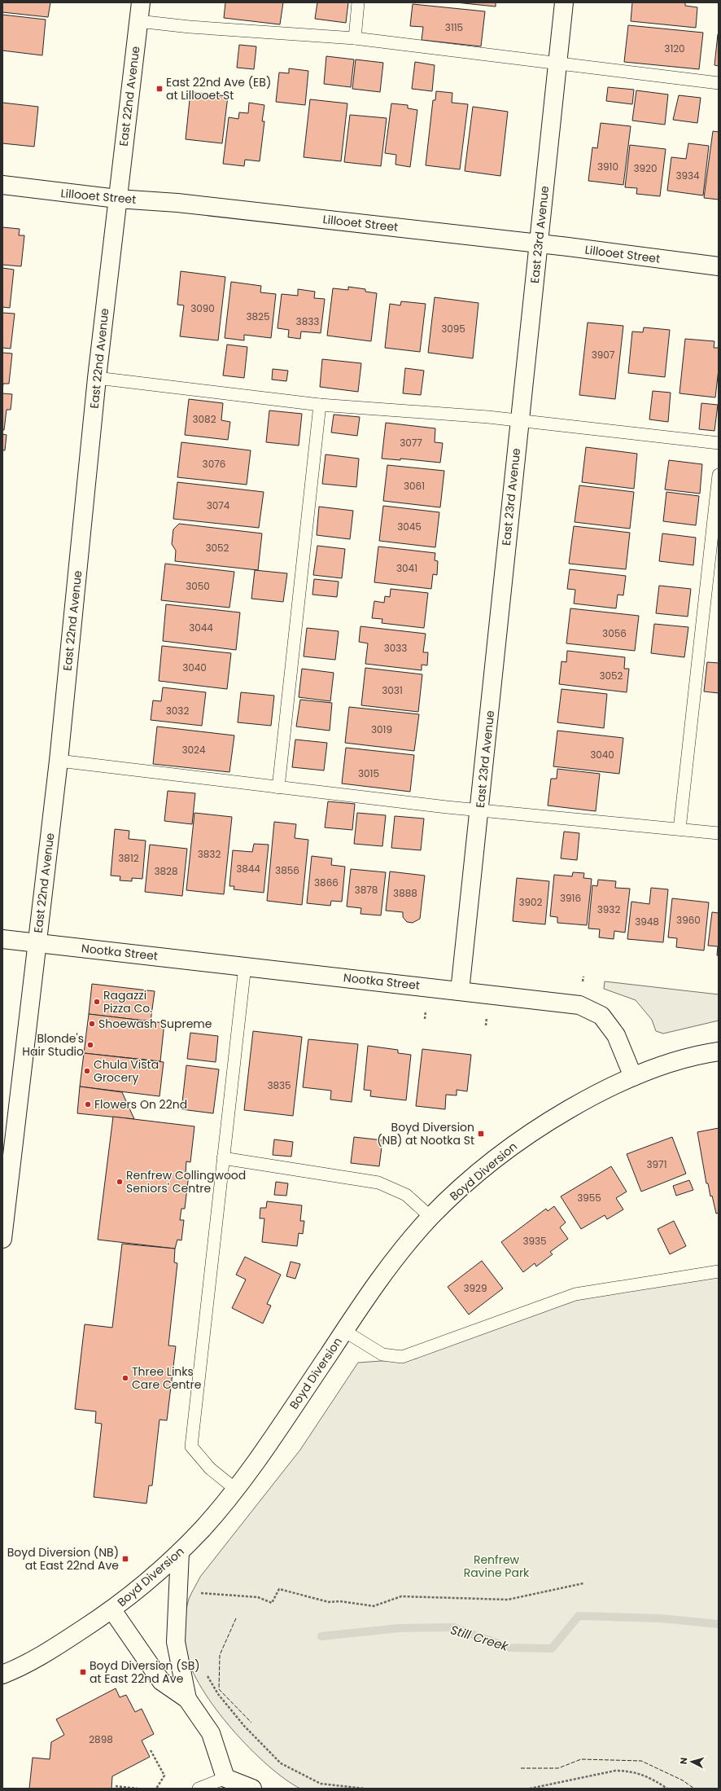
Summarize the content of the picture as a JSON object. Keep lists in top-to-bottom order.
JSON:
{
  "streets": {
    "street": [
      "East 22nd Avenue",
      "Lillooet Street",
      "East 23rd Avenue",
      "Nootka Street",
      "Boyd Diversion"
    ]
  },
  "crossings": [
    ["East 22nd Avenue", "Lillooet Street"],
    ["East 22nd Avenue", "Nootka Street"],
    ["Lillooet Street", "East 23rd Avenue"],
    ["East 23rd Avenue", "Nootka Street"],
    ["Nootka Street", "Boyd Diversion"]
  ],
  "water": ["Still Creek"],
  "parks": ["Renfrew Ravine Park"],
  "places": {
    "transit": [
      "East 22nd Ave (EB) at Lillooet St",
      "Boyd Diversion (NB) at Nootka St",
      "Boyd Diversion (NB) at East 22nd Ave",
      "Boyd Diversion (SB) at East 22nd Ave"
    ],
    "other": [
      "Ragazzi Pizza Co.",
      "Shoewash Supreme",
      "Blonde's Hair Studio",
      "Chula Vista Grocery",
      "Flowers On 22nd",
      "Renfrew Collingwood Seniors' Centre",
      "Three Links Care Centre"
    ]
  },
  "house_numbers": [
    "3115",
    "3120",
    "3910",
    "3920",
    "3934",
    "3090",
    "3825",
    "3833",
    "3095",
    "3907",
    "3082",
    "3077",
    "3076",
    "3061",
    "3074",
    "3045",
    "3052",
    "3041",
    "3050",
    "3044",
    "3056",
    "3033",
    "3040",
    "3052",
    "3031",
    "3032",
    "3019",
    "3024",
    "3040",
    "3015",
    "3832",
    "3812",
    "3844",
    "3856",
    "3828",
    "3866",
    "3878",
    "3888",
    "3916",
    "3902",
    "3932",
    "3960",
    "3948",
    "3835",
    "3971",
    "3955",
    "3935",
    "3929",
    "2898"
  ],
  "north": "left"
}
